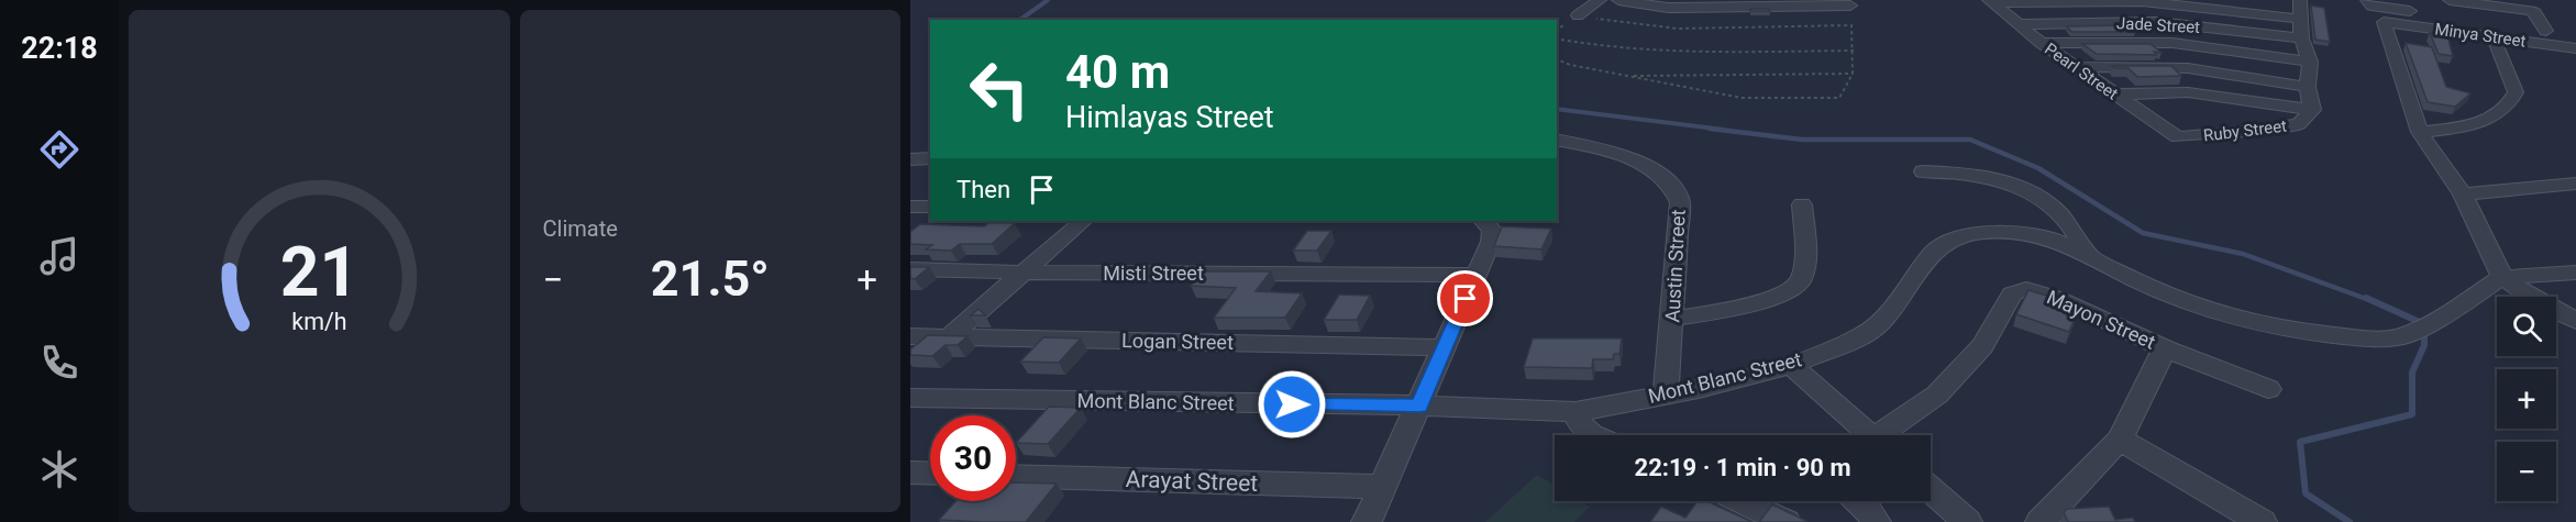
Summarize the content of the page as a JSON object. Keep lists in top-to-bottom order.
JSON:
{
  "streets": {
    "street": [
      "Jade Street",
      "Minya Street",
      "Pearl Street",
      "Ruby Street",
      "Austin Street",
      "Misti Street",
      "Mayon Street",
      "Logan Street",
      "Mont Blanc Street",
      "Arayat Street"
    ]
  },
  "crossings": [
    ["Jade Street", "Pearl Street"],
    ["Jade Street", "Ruby Street"],
    ["Pearl Street", "Ruby Street"],
    ["Austin Street", "Mont Blanc Street"]
  ],
  "page": {
    "tabs": "22:18",
    "tile": "Climate",
    "turn": ["40 m", "Himlayas Street"],
    "then": "Then",
    "heat": ["−", "21.5°", "+"],
    "map_buttons": ["+", "−"],
    "limit": "30",
    "trip": "22:19 · 1 min · 90 m",
    "gauge": ["21", "km/h"]
  }
}
